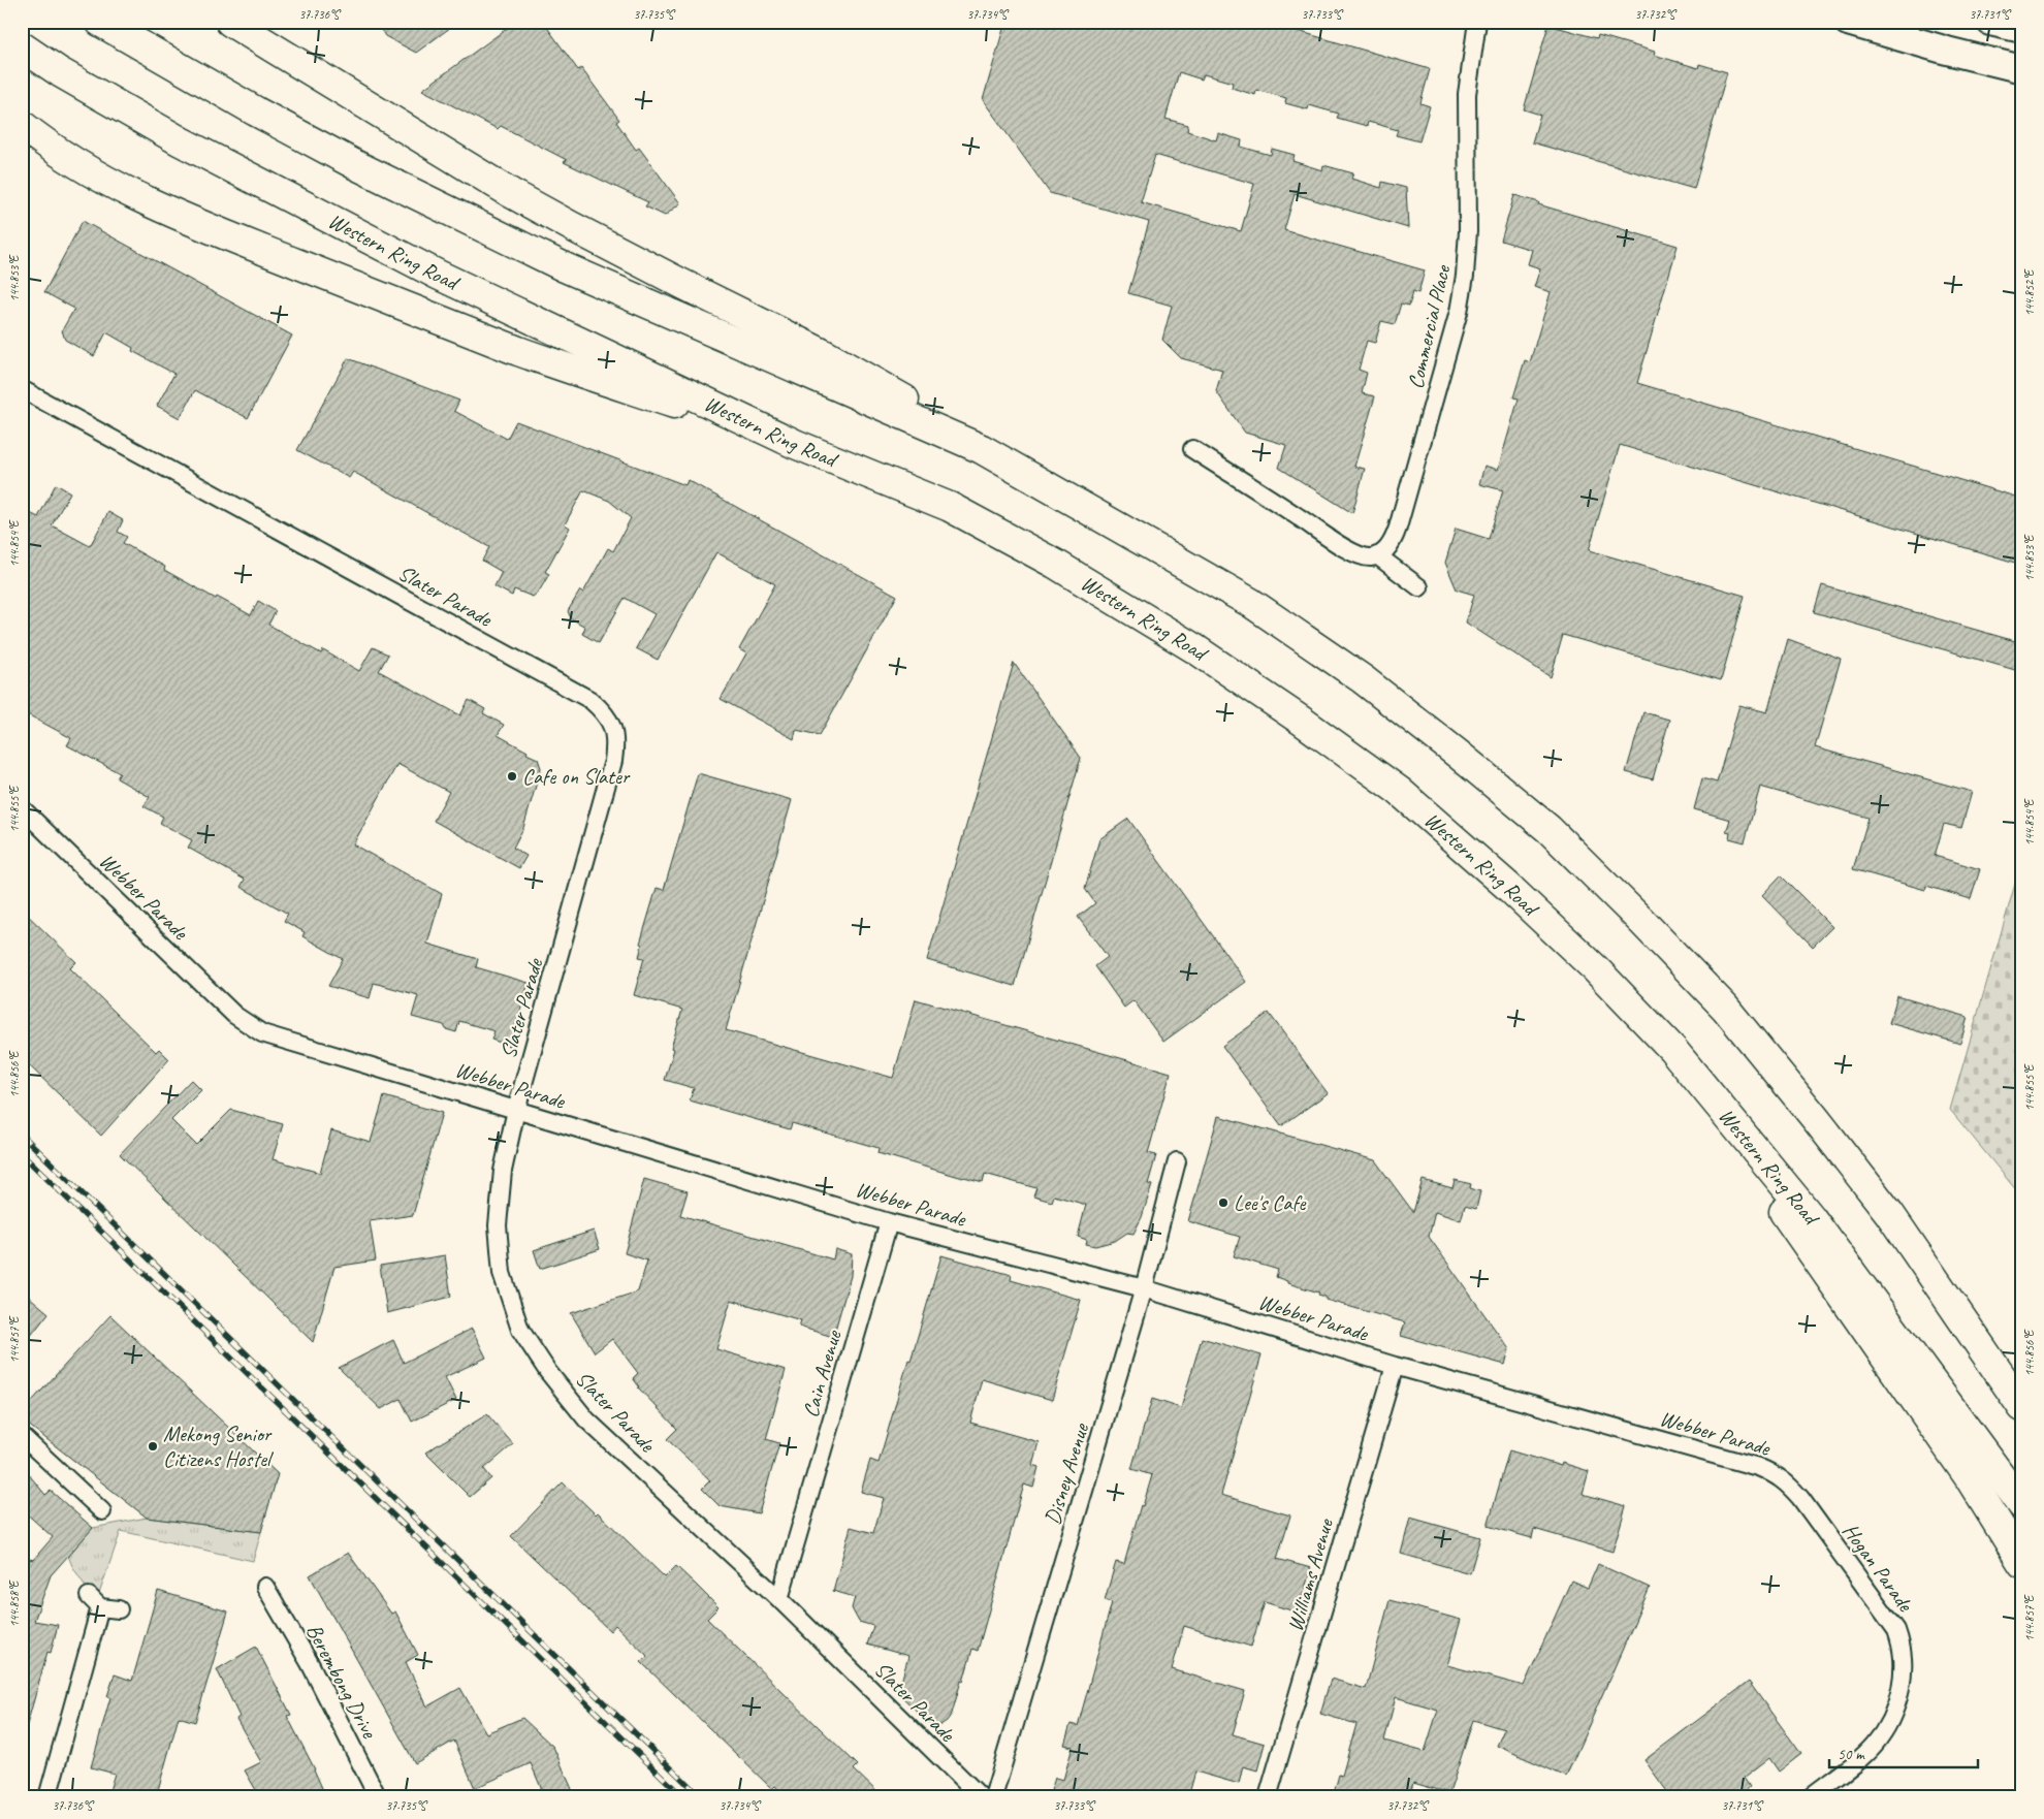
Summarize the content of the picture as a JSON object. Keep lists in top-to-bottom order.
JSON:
{
  "streets": {
    "highway": ["Western Ring Road"],
    "street": [
      "Commercial Place",
      "Slater Parade",
      "Webber Parade",
      "Cain Avenue",
      "Disney Avenue",
      "Hogan Parade",
      "Williams Avenue",
      "Berembong Drive"
    ]
  },
  "crossings": [
    ["Slater Parade", "Webber Parade"],
    ["Slater Parade", "Cain Avenue"],
    ["Webber Parade", "Cain Avenue"],
    ["Webber Parade", "Disney Avenue"],
    ["Webber Parade", "Hogan Parade"],
    ["Webber Parade", "Williams Avenue"]
  ],
  "places": ["Cafe on Slater", "Lee's Cafe", "Mekong Senior Citizens Hostel"],
  "scale_bar": "50 m",
  "coordinates": [
    "37.736°S",
    "37.735°S",
    "37.734°S",
    "37.733°S",
    "37.732°S",
    "37.731°S",
    "144.853°E",
    "144.852°E",
    "144.854°E",
    "144.855°E",
    "144.856°E",
    "144.857°E",
    "144.858°E"
  ]
}
